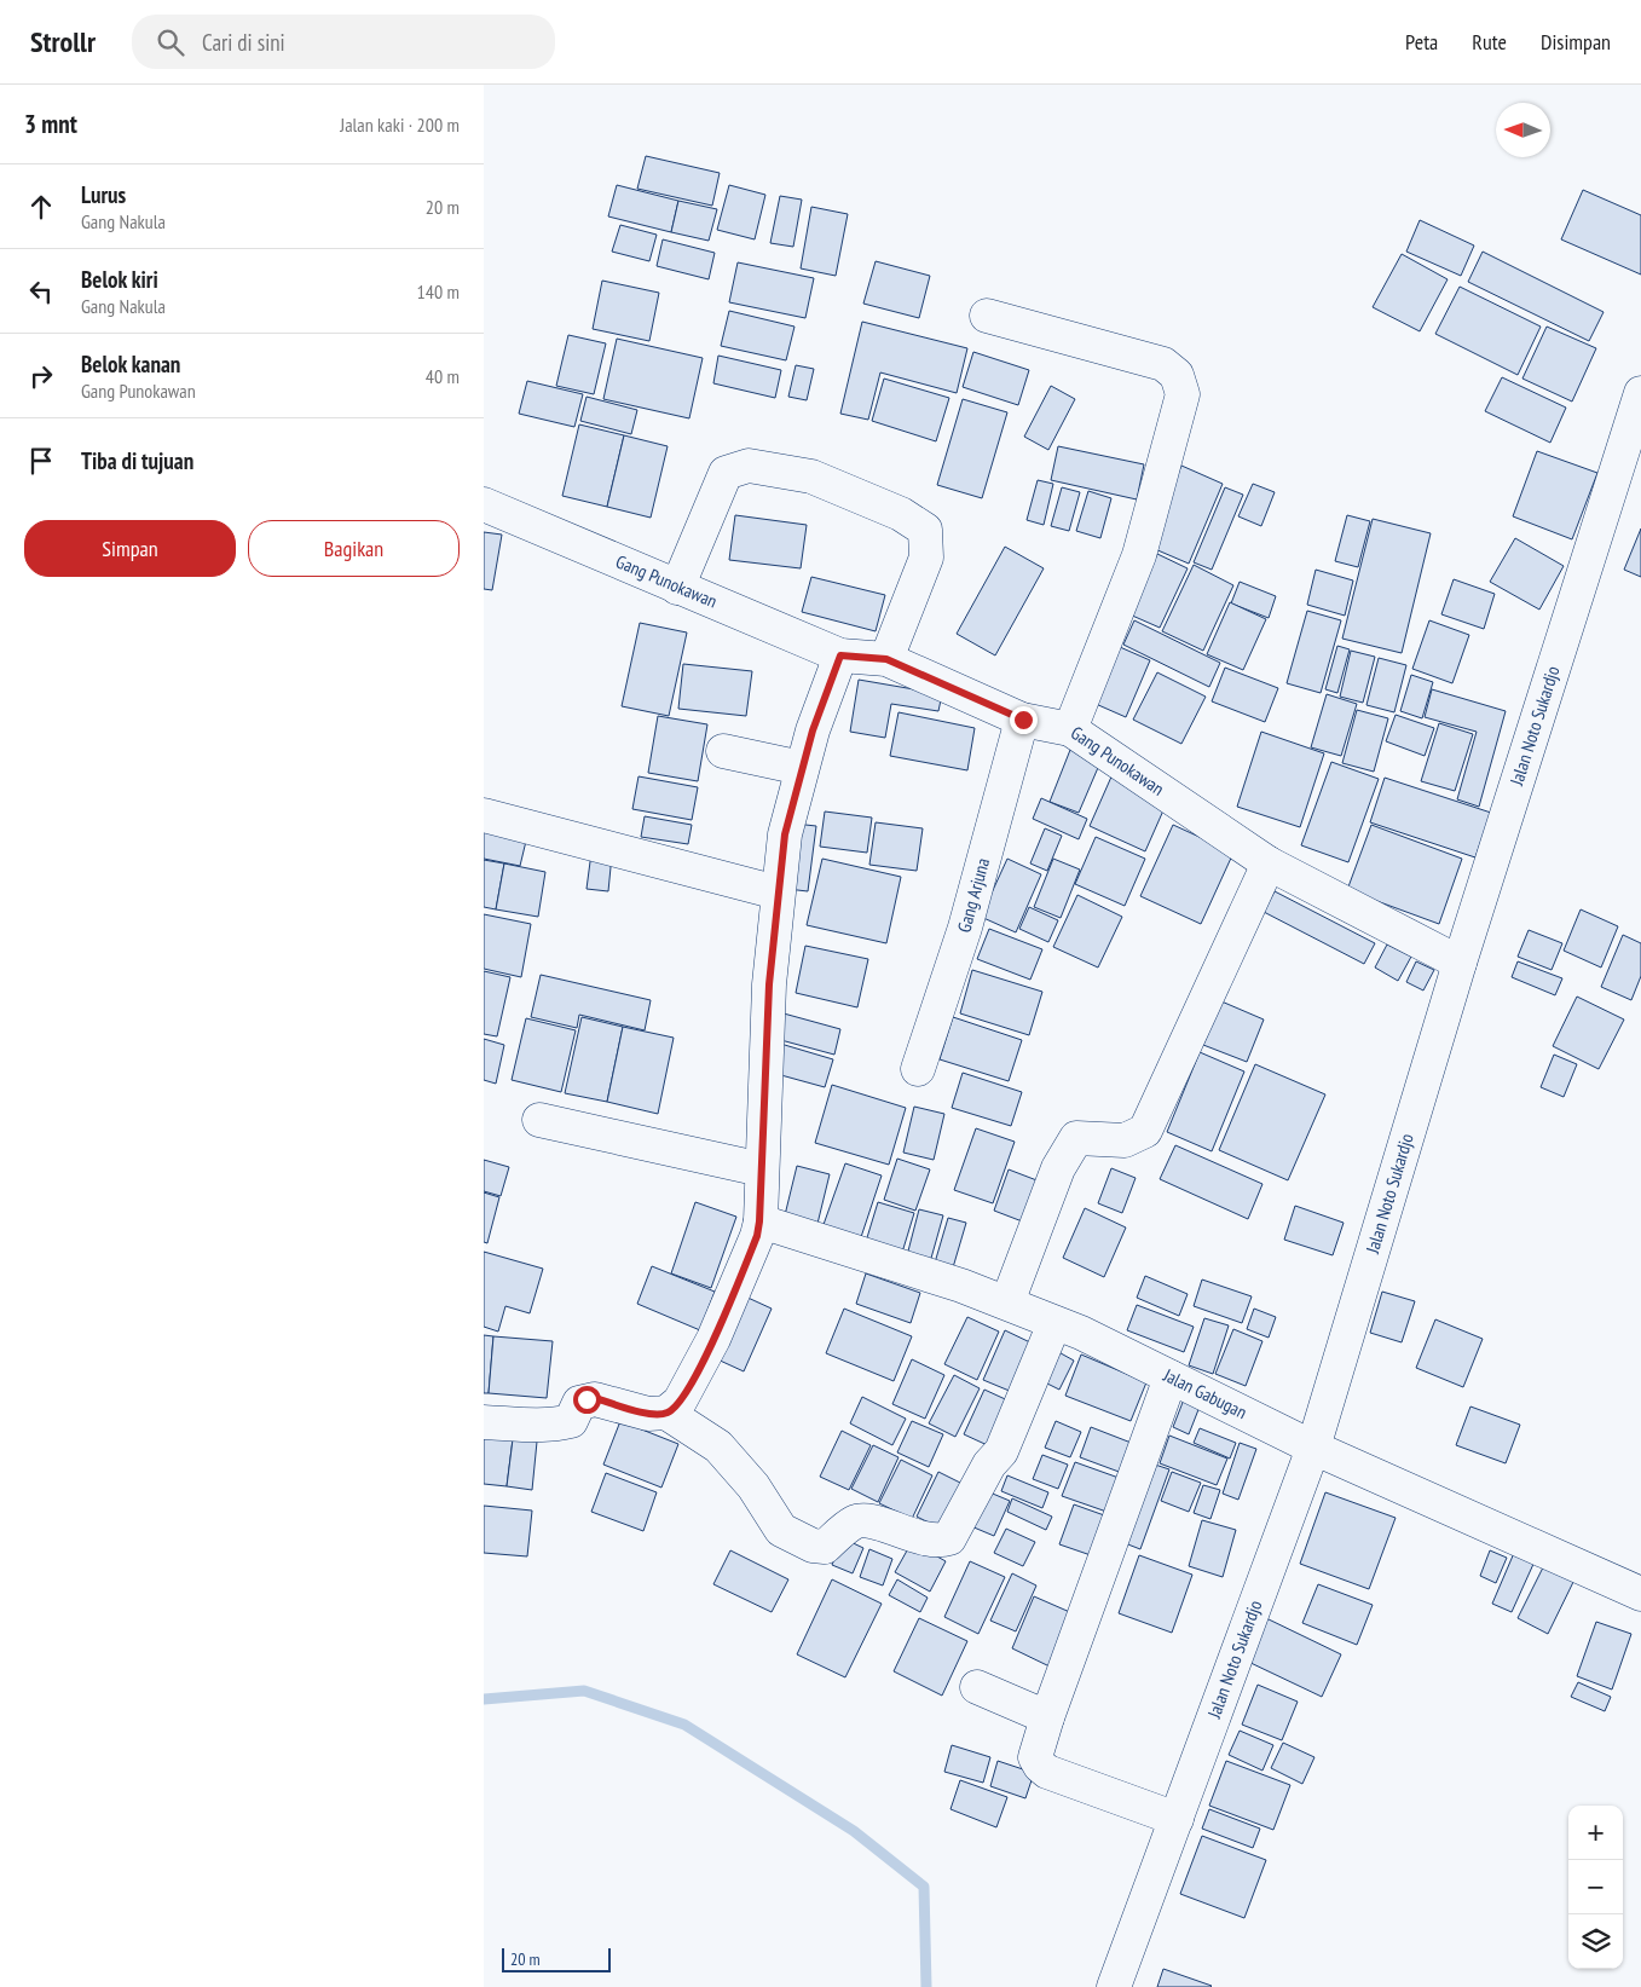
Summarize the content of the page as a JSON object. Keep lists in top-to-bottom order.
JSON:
{
  "streets": {
    "street": [
      "Gang Punokawan",
      "Jalan Noto Sukardjo",
      "Gang Arjuna",
      "Jalan Gabugan"
    ]
  },
  "crossings": [
    ["Gang Punokawan", "Jalan Noto Sukardjo"],
    ["Gang Punokawan", "Gang Arjuna"],
    ["Jalan Noto Sukardjo", "Jalan Gabugan"]
  ],
  "scale_bar": "20 m",
  "north": "left",
  "page": {
    "header": "Strollr",
    "search": "Cari di sini",
    "nav": ["Peta", "Rute", "Disimpan"],
    "heading": ["3 mnt", "Jalan kaki · 200 m"],
    "list": [
      ["Lurus", "Gang Nakula", "20 m"],
      ["Belok kiri", "Gang Nakula", "140 m"],
      ["Belok kanan", "Gang Punokawan", "40 m"],
      "Tiba di tujuan"
    ],
    "buttons": ["Simpan", "Bagikan"],
    "map_buttons": ["+", "−"],
    "scale": "20 m"
  }
}
